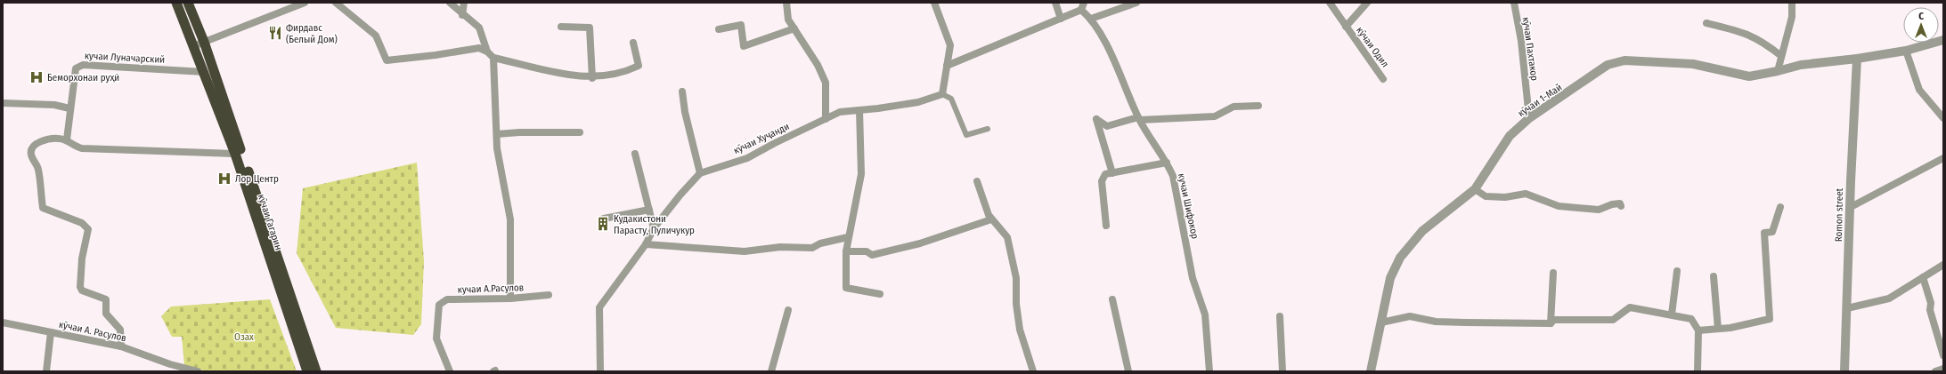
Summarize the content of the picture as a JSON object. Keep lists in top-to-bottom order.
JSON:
{
  "streets": {
    "highway": ["кӯчаи Гагарин"],
    "street": [
      "кӯчаи Одил",
      "кӯчаи Пахтакор",
      "кучаи Луначарский",
      "кӯчаи 1-Май",
      "кӯчаи Хуҷанди",
      "кучаи Шифокор",
      "Romon street",
      "кучаи А.Расулов",
      "кӯчаи А. Расулов"
    ]
  },
  "crossings": [
    ["кӯчаи Пахтакор", "кӯчаи 1-Май"],
    ["кучаи Луначарский", "кӯчаи Гагарин"],
    ["кӯчаи 1-Май", "Romon street"]
  ],
  "parks": ["Озах"],
  "places": {
    "restaurant": ["Фирдавс (Белый Дом)"],
    "hospital": ["Беморхонаи руҳӣ", "Лор Центр"],
    "building": ["Кудакистони Парасту, Пуличукур"]
  },
  "north": "top"
}
